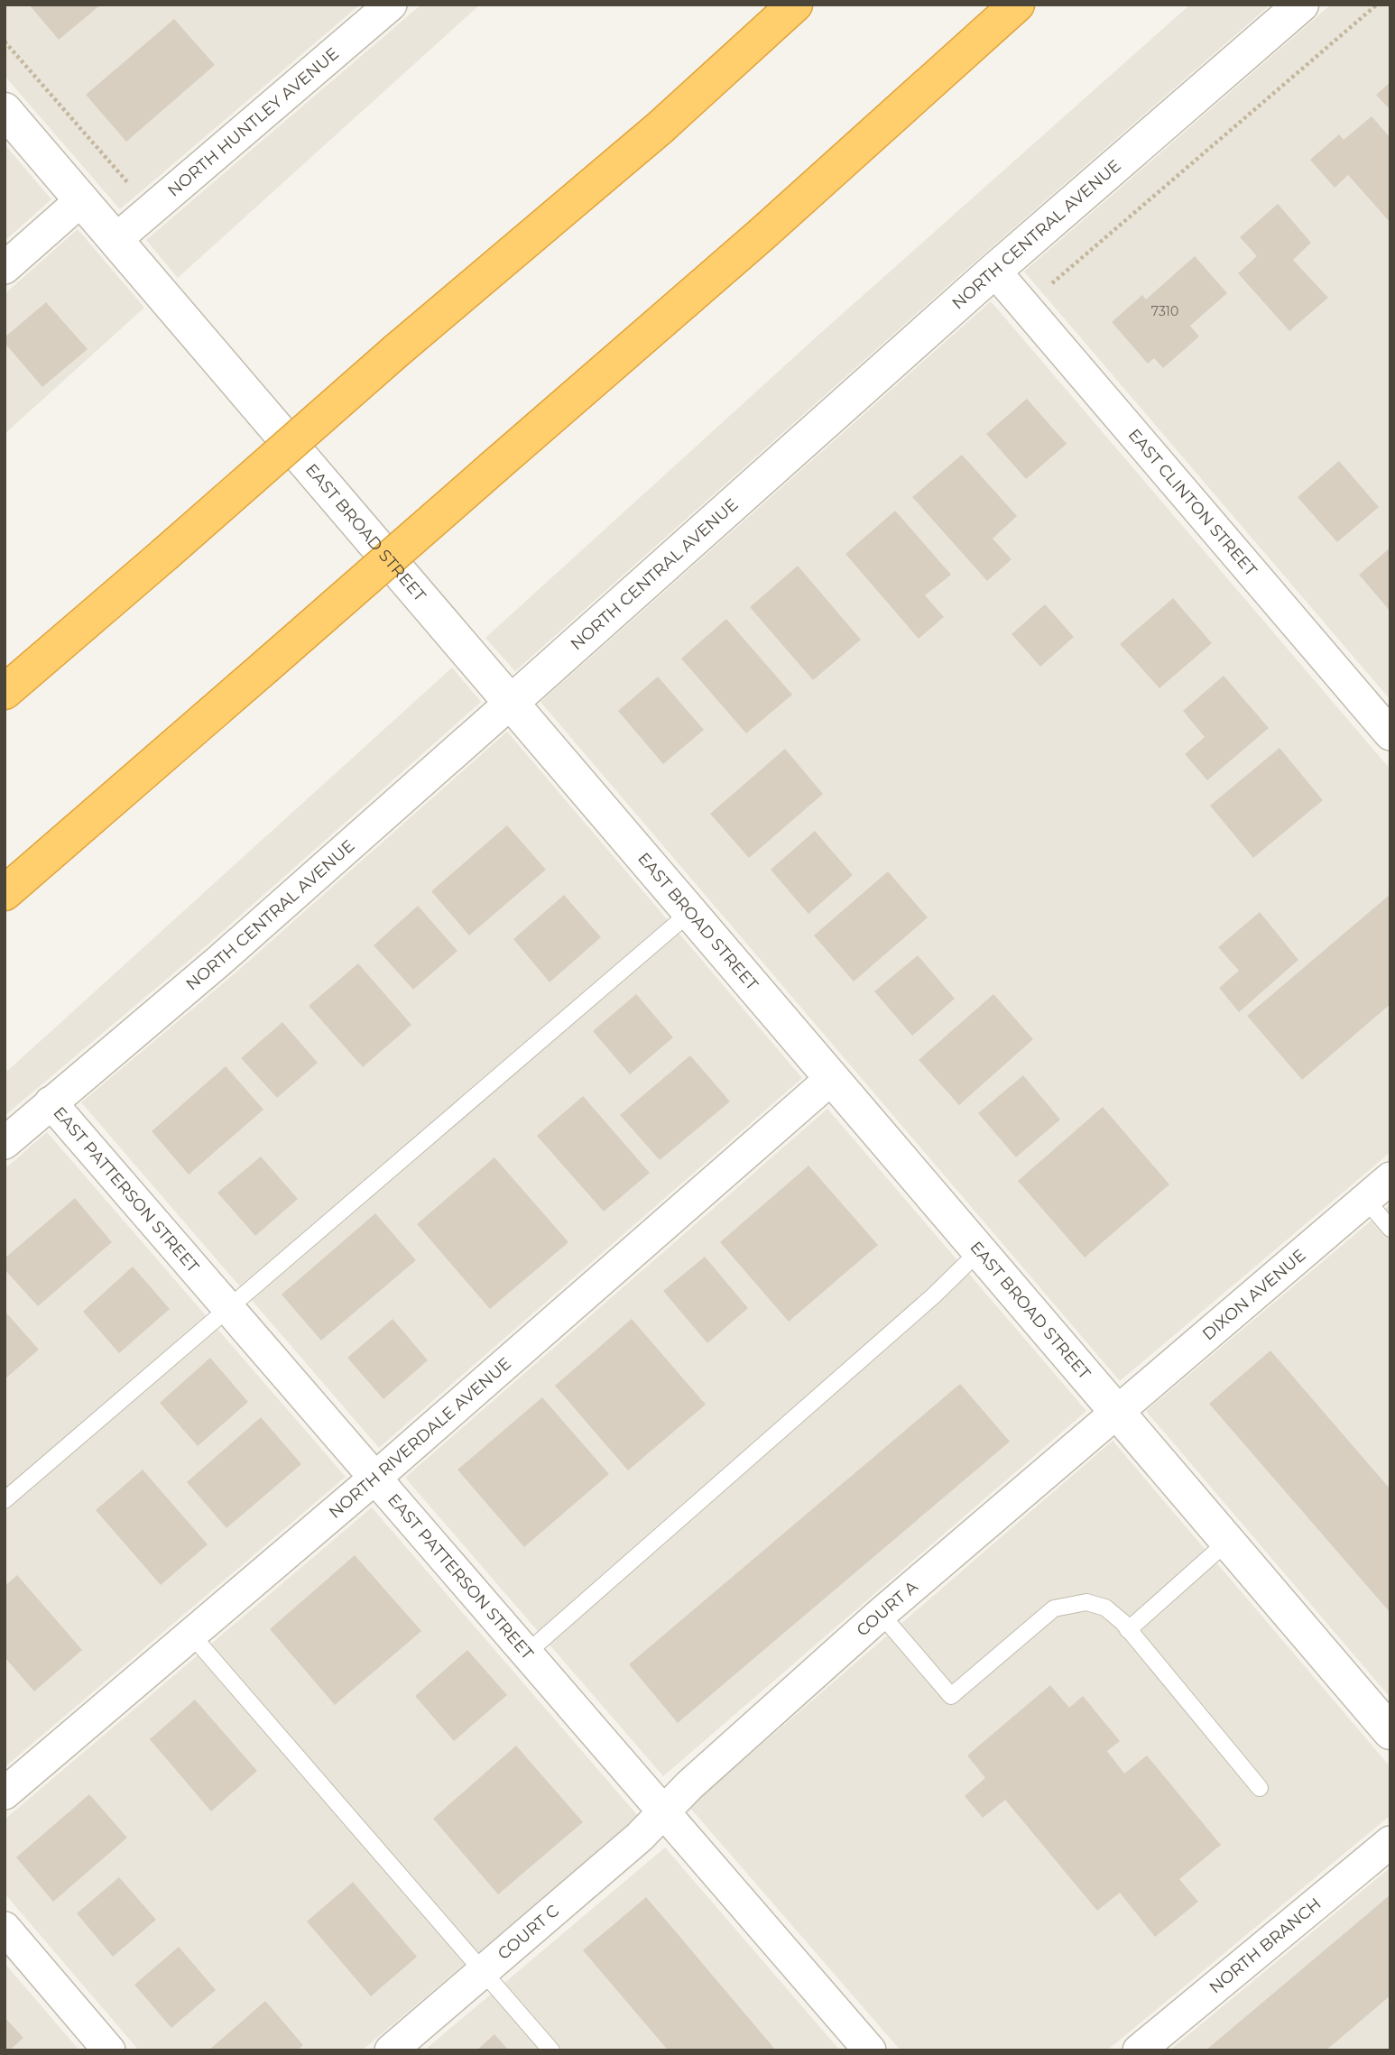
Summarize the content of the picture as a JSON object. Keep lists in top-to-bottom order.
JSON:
{
  "streets": {
    "street": [
      "NORTH HUNTLEY AVENUE",
      "NORTH CENTRAL AVENUE",
      "EAST CLINTON STREET",
      "EAST BROAD STREET",
      "EAST PATTERSON STREET",
      "DIXON AVENUE",
      "NORTH RIVERDALE AVENUE",
      "COURT A",
      "COURT C",
      "NORTH BRANCH"
    ]
  },
  "crossings": [
    ["NORTH HUNTLEY AVENUE", "EAST BROAD STREET"],
    ["NORTH CENTRAL AVENUE", "EAST CLINTON STREET"],
    ["NORTH CENTRAL AVENUE", "EAST BROAD STREET"],
    ["NORTH CENTRAL AVENUE", "EAST PATTERSON STREET"],
    ["EAST BROAD STREET", "DIXON AVENUE"],
    ["EAST BROAD STREET", "NORTH RIVERDALE AVENUE"],
    ["EAST BROAD STREET", "COURT A"],
    ["EAST PATTERSON STREET", "NORTH RIVERDALE AVENUE"],
    ["EAST PATTERSON STREET", "COURT A"],
    ["EAST PATTERSON STREET", "COURT C"],
    ["DIXON AVENUE", "COURT A"],
    ["COURT A", "COURT C"]
  ],
  "house_numbers": ["7310"]
}
